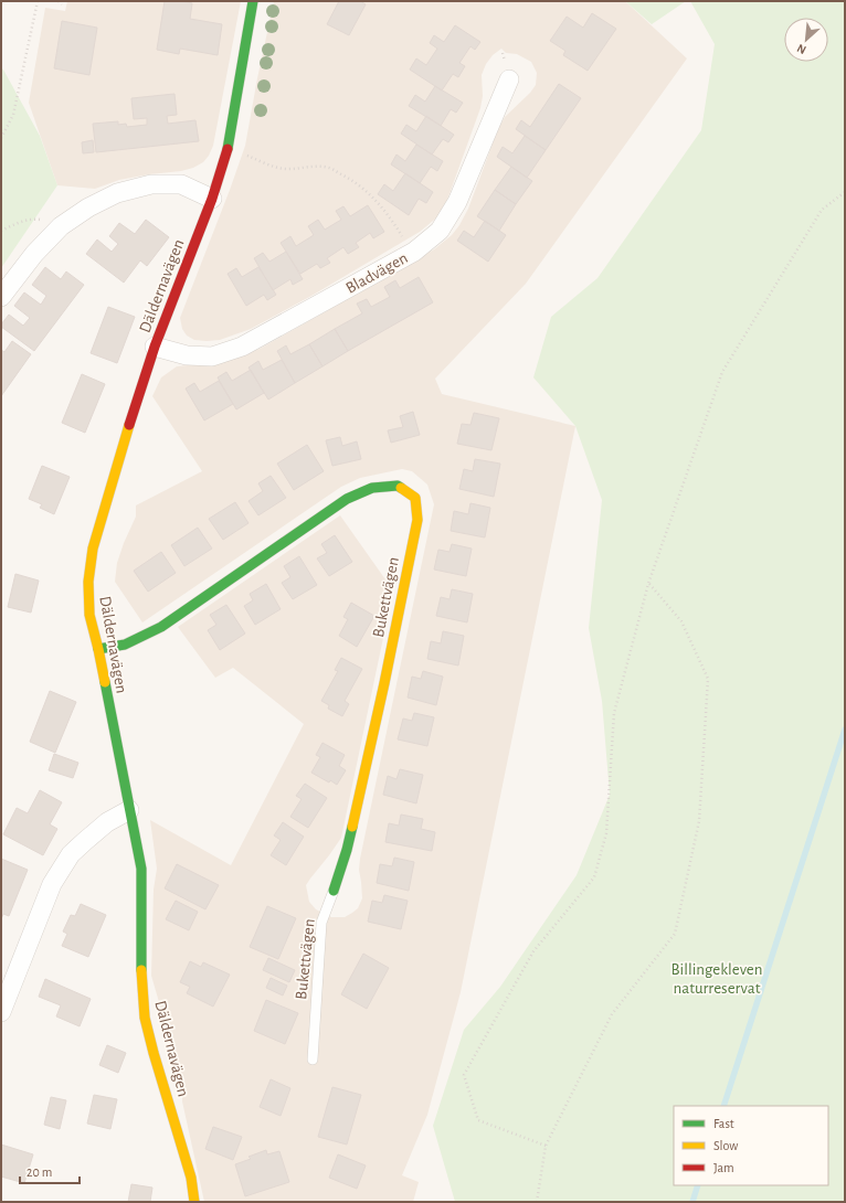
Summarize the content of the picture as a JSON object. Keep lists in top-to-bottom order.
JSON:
{
  "streets": {
    "street": ["Bladvägen", "Däldernavägen", "Bukettvägen"]
  },
  "crossings": [
    ["Bladvägen", "Däldernavägen"],
    ["Däldernavägen", "Bukettvägen"]
  ],
  "parks": ["Billingekleven naturreservat"],
  "legend": ["Fast", "Slow", "Jam"],
  "scale_bar": "20 m",
  "north": "bottom left"
}
